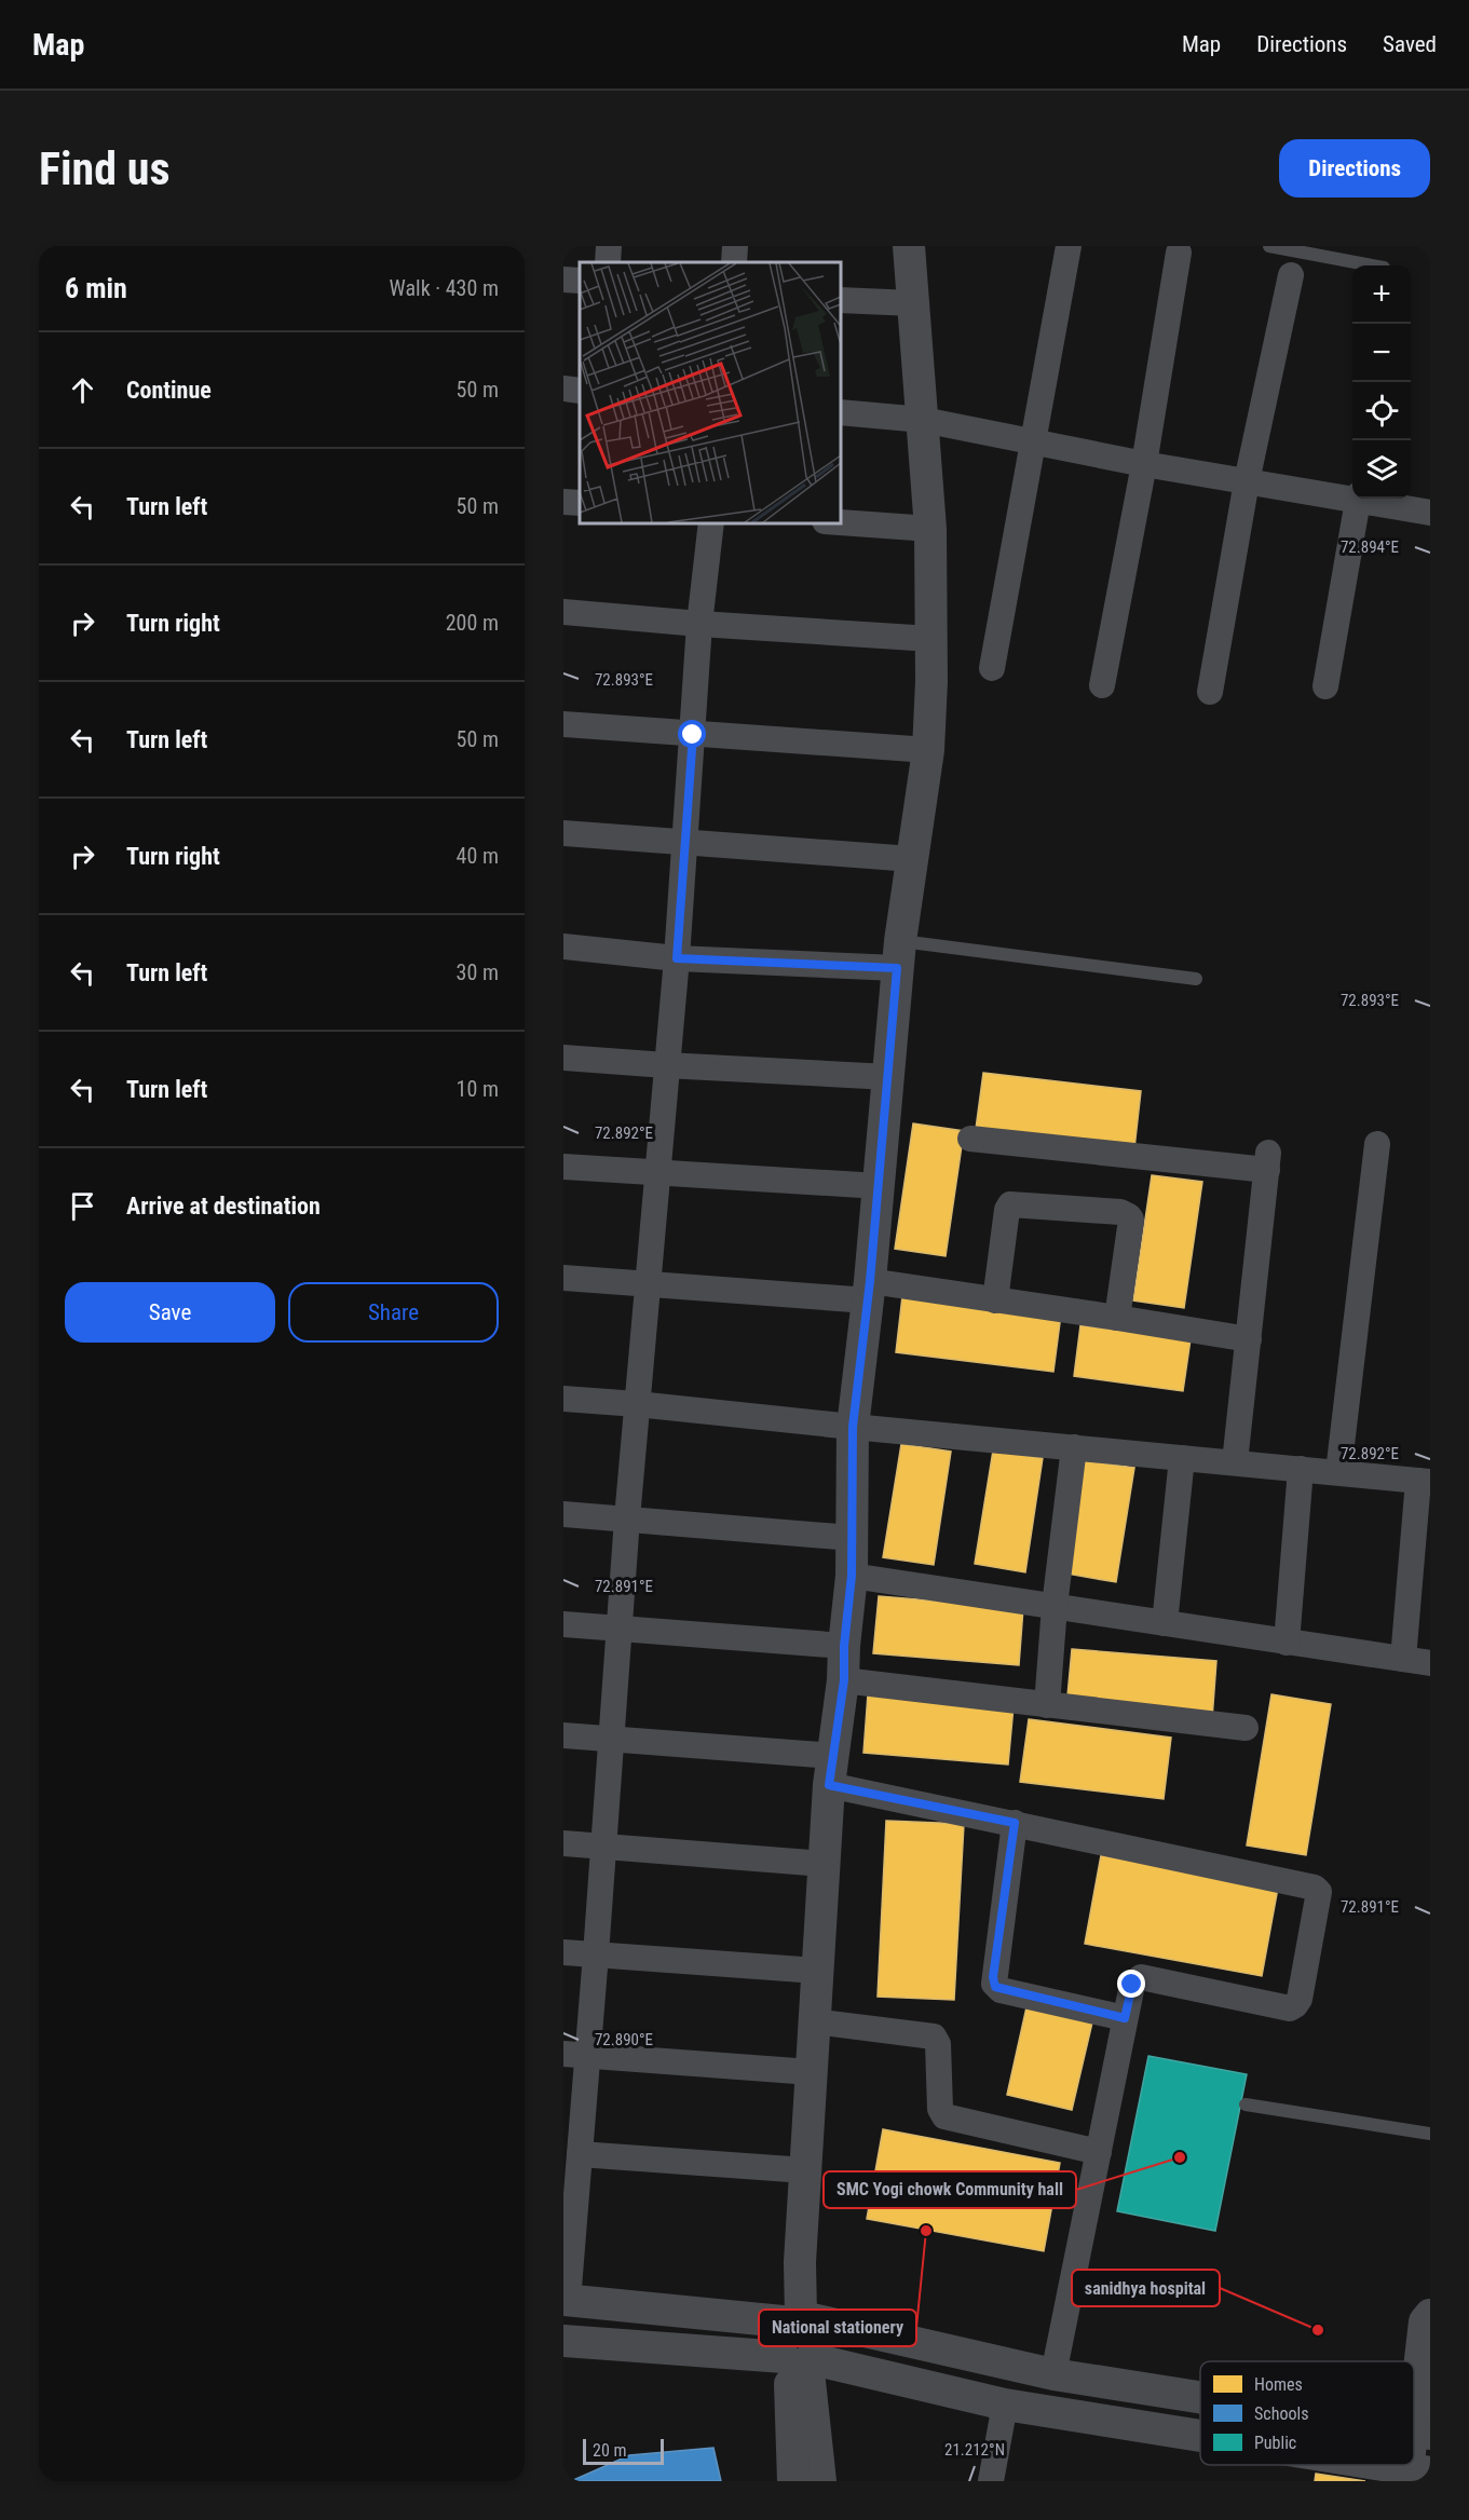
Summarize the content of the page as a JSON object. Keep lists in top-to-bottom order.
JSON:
{
  "places": ["SMC Yogi chowk Community hall", "National stationery", "sanidhya hospital"],
  "legend": ["Homes", "Schools", "Public"],
  "scale_bar": "20 m",
  "page": {
    "header": "Map",
    "nav": ["Map", "Directions", "Saved"],
    "buttons": [
      "Directions",
      ["Save", "Share"]
    ],
    "title": "Find us",
    "heading": ["6 min", "Walk · 430 m"],
    "map_buttons": ["+", "−"],
    "list": [
      ["Continue", "50 m"],
      ["Turn left", "50 m"],
      ["Turn right", "200 m"],
      ["Turn left", "50 m"],
      ["Turn right", "40 m"],
      ["Turn left", "30 m"],
      ["Turn left", "10 m"],
      "Arrive at destination"
    ],
    "scale": "20 m"
  },
  "coordinates": [
    "72.894°E",
    "72.893°E",
    "72.892°E",
    "72.891°E",
    "72.890°E",
    "21.212°N"
  ]
}
